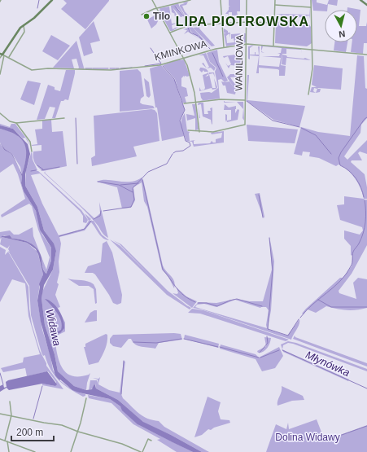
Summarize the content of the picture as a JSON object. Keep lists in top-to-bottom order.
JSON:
{
  "streets": {
    "street": ["KMINKOWA", "WANILIOWA"]
  },
  "crossings": [
    ["KMINKOWA", "WANILIOWA"]
  ],
  "districts": ["LIPA PIOTROWSKA"],
  "water": ["Widawa", "Młynówka"],
  "parks": ["Dolina Widawy"],
  "places": ["Tilo"],
  "scale_bar": "200 m",
  "north": "bottom"
}
